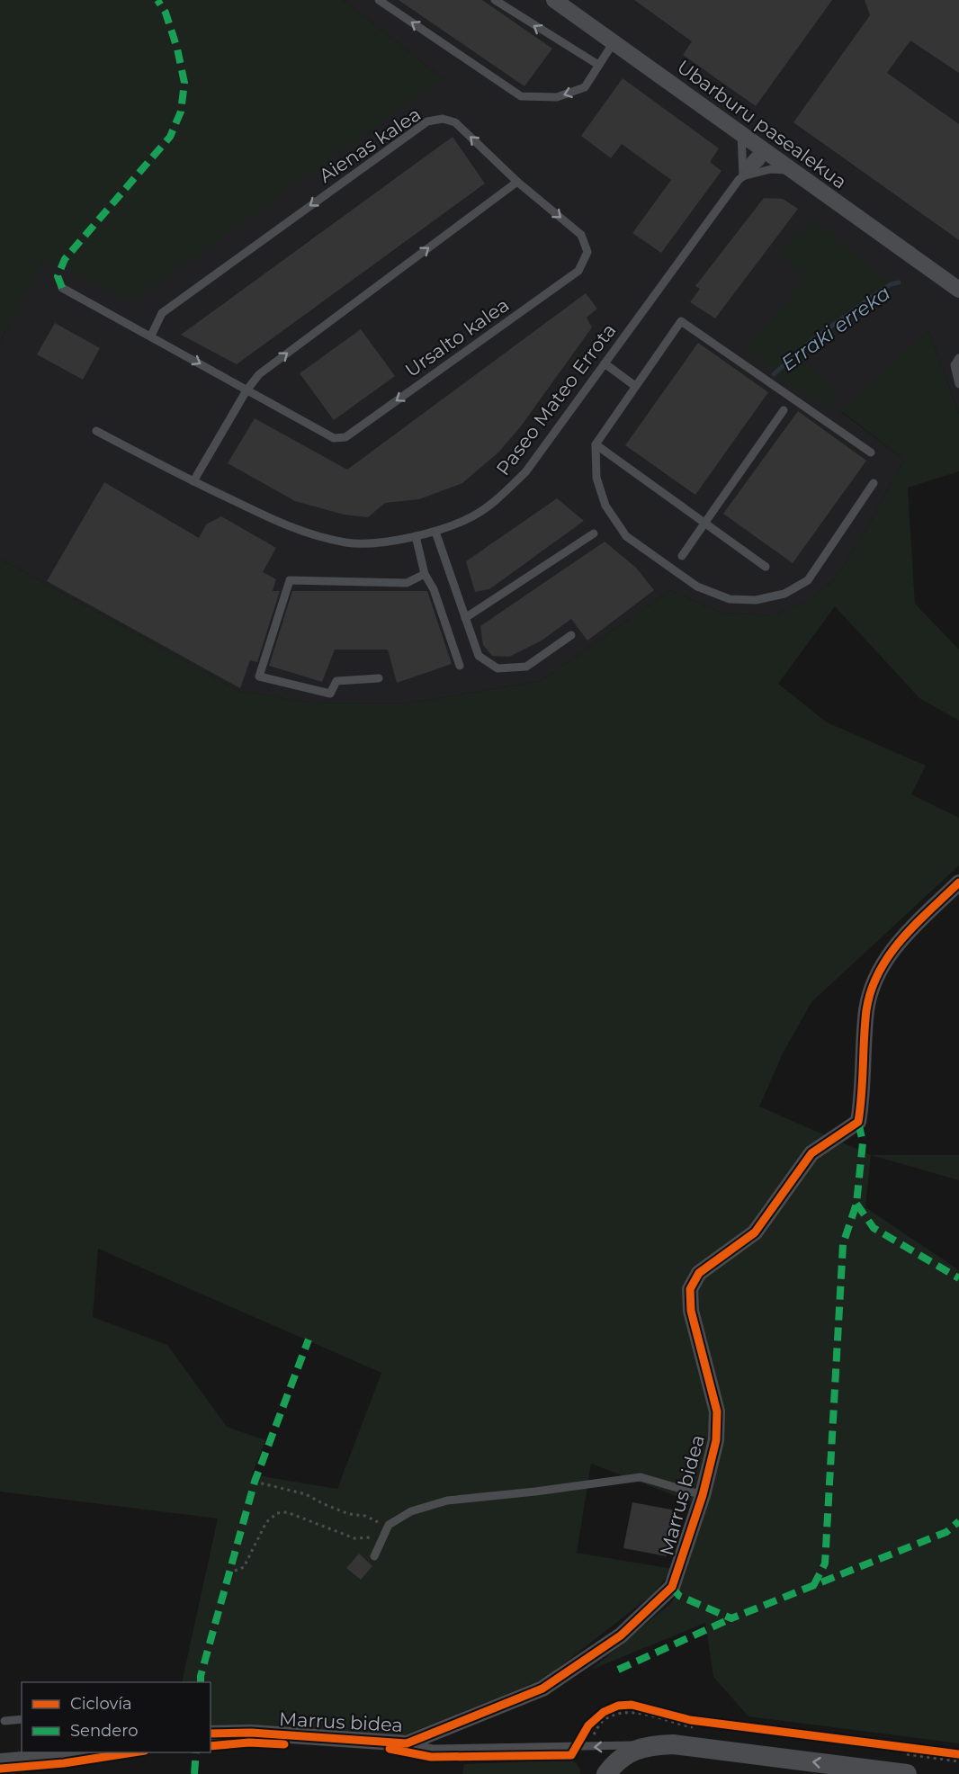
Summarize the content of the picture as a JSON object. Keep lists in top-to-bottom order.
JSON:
{
  "streets": {
    "street": ["Ubarburu pasealekua", "Marrus bidea"],
    "lane": ["Aienas kalea", "Ursalto kalea", "Paseo Mateo Errota"]
  },
  "crossings": [
    ["Ubarburu pasealekua", "Paseo Mateo Errota"],
    ["Aienas kalea", "Ursalto kalea"]
  ],
  "one_way": ["Aienas kalea"],
  "water": ["Erraki erreka"],
  "legend": ["Ciclovía", "Sendero"]
}
